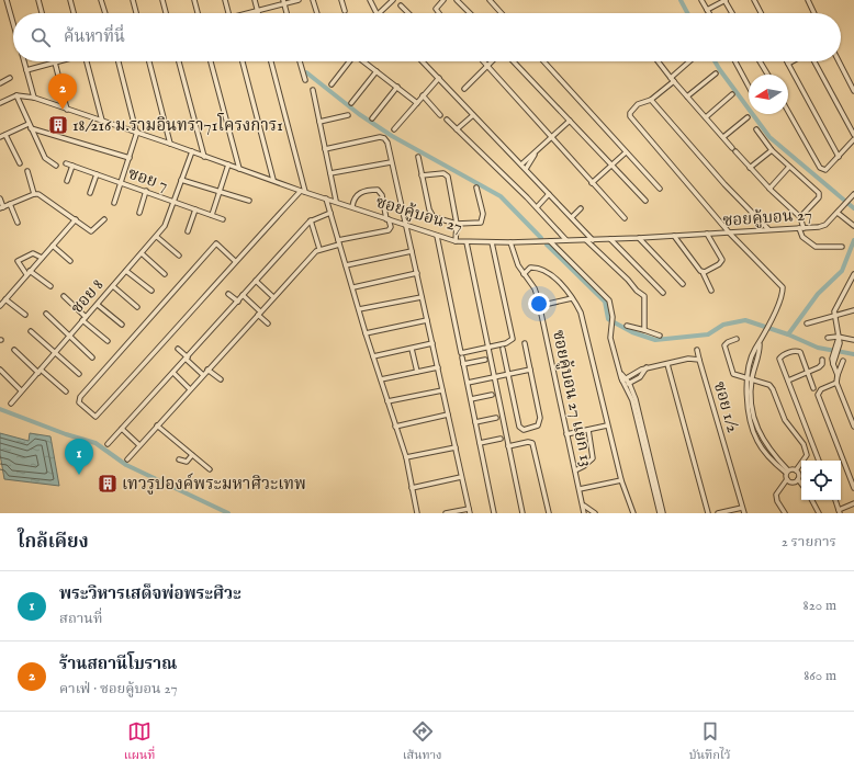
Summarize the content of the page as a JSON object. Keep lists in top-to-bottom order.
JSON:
{
  "streets": {
    "street": [
      "ซอย 7",
      "ซอยคู้บอน 27",
      "ซอย 8",
      "ซอยคู้บอน 27 แยก 13",
      "ซอย 1/2"
    ]
  },
  "crossings": [
    ["ซอย 7", "ซอย 8"],
    ["ซอยคู้บอน 27", "ซอย 8"],
    ["ซอยคู้บอน 27", "ซอยคู้บอน 27 แยก 13"]
  ],
  "places": {
    "building": ["18/216 ม.รามอินทรา71โครงการ1", "เทวรูปองค์พระมหาศิวะเทพ"]
  },
  "north": "left",
  "page": {
    "search": "ค้นหาที่นี่",
    "pins": ["2", "1"],
    "heading": ["ใกล้เคียง", "2 รายการ"],
    "list": [
      {
        "mark": "1",
        "name": "พระวิหารเสด็จพ่อพระศิวะ",
        "note": "สถานที่",
        "value": "820 m"
      },
      {
        "mark": "2",
        "name": "ร้านสถานีโบราณ",
        "note": "คาเฟ่ · ซอยคู้บอน 27",
        "value": "860 m"
      }
    ],
    "nav": ["แผนที่", "เส้นทาง", "บันทึกไว้"]
  }
}
